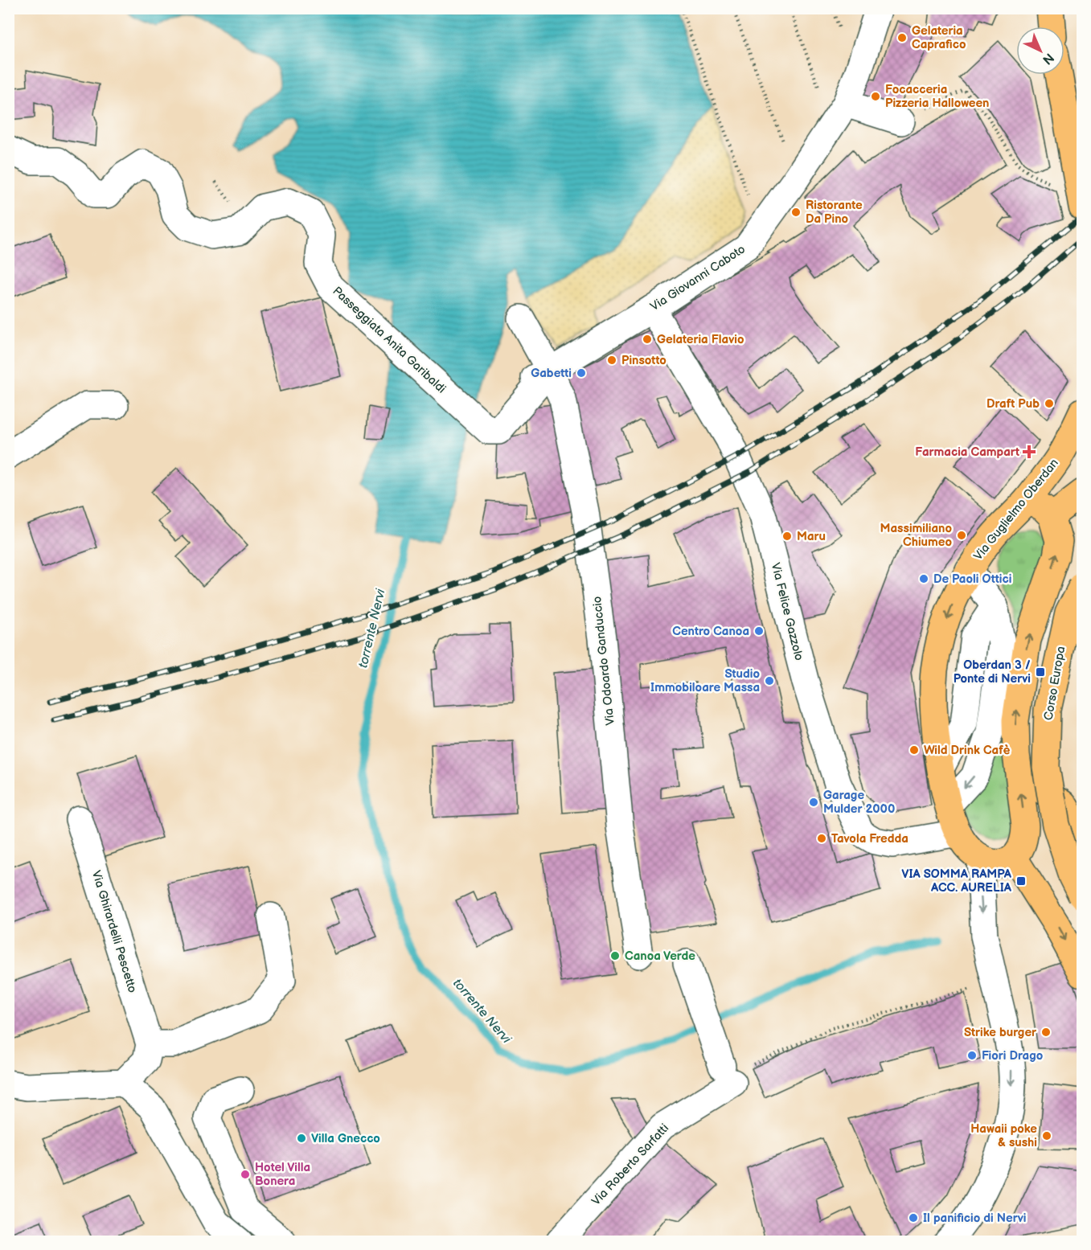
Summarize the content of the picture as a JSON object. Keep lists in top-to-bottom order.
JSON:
{
  "streets": {
    "main road": ["Via Guglielmo Oberdan", "Corso Europa"],
    "street": [
      "Via Giovanni Caboto",
      "Passeggiata Anita Garibaldi",
      "Via Felice Gazzolo",
      "Via Odoardo Ganduccio",
      "Via Ghirardelli Pescetto",
      "Via Roberto Sarfatti"
    ]
  },
  "crossings": [
    ["Via Giovanni Caboto", "Passeggiata Anita Garibaldi"],
    ["Via Giovanni Caboto", "Via Felice Gazzolo"],
    ["Via Giovanni Caboto", "Via Odoardo Ganduccio"],
    ["Passeggiata Anita Garibaldi", "Via Odoardo Ganduccio"],
    ["Via Guglielmo Oberdan", "Via Felice Gazzolo"]
  ],
  "water": ["torrente Nervi"],
  "places": {
    "other": [
      "Gelateria Caprafico",
      "Focacceria Pizzeria Halloween",
      "Ristorante Da Pino",
      "Gelateria Flavio",
      "Pinsotto",
      "Gabetti",
      "Draft Pub",
      "Massimiliano Chiumeo",
      "Maru",
      "De Paoli Ottici",
      "Centro Canoa",
      "Studio Immobiloare Massa",
      "Wild Drink Cafè",
      "Garage Mulder 2000",
      "Tavola Fredda",
      "Canoa Verde",
      "Strike burger",
      "Fiori Drago",
      "Hawaii poke & sushi",
      "Villa Gnecco",
      "Hotel Villa Bonera",
      "Il panificio di Nervi"
    ],
    "health": ["Farmacia Campart"],
    "transit": ["Oberdan 3 / Ponte di Nervi", "VIA SOMMA RAMPA ACC. AURELIA"]
  },
  "north": "bottom right"
}
